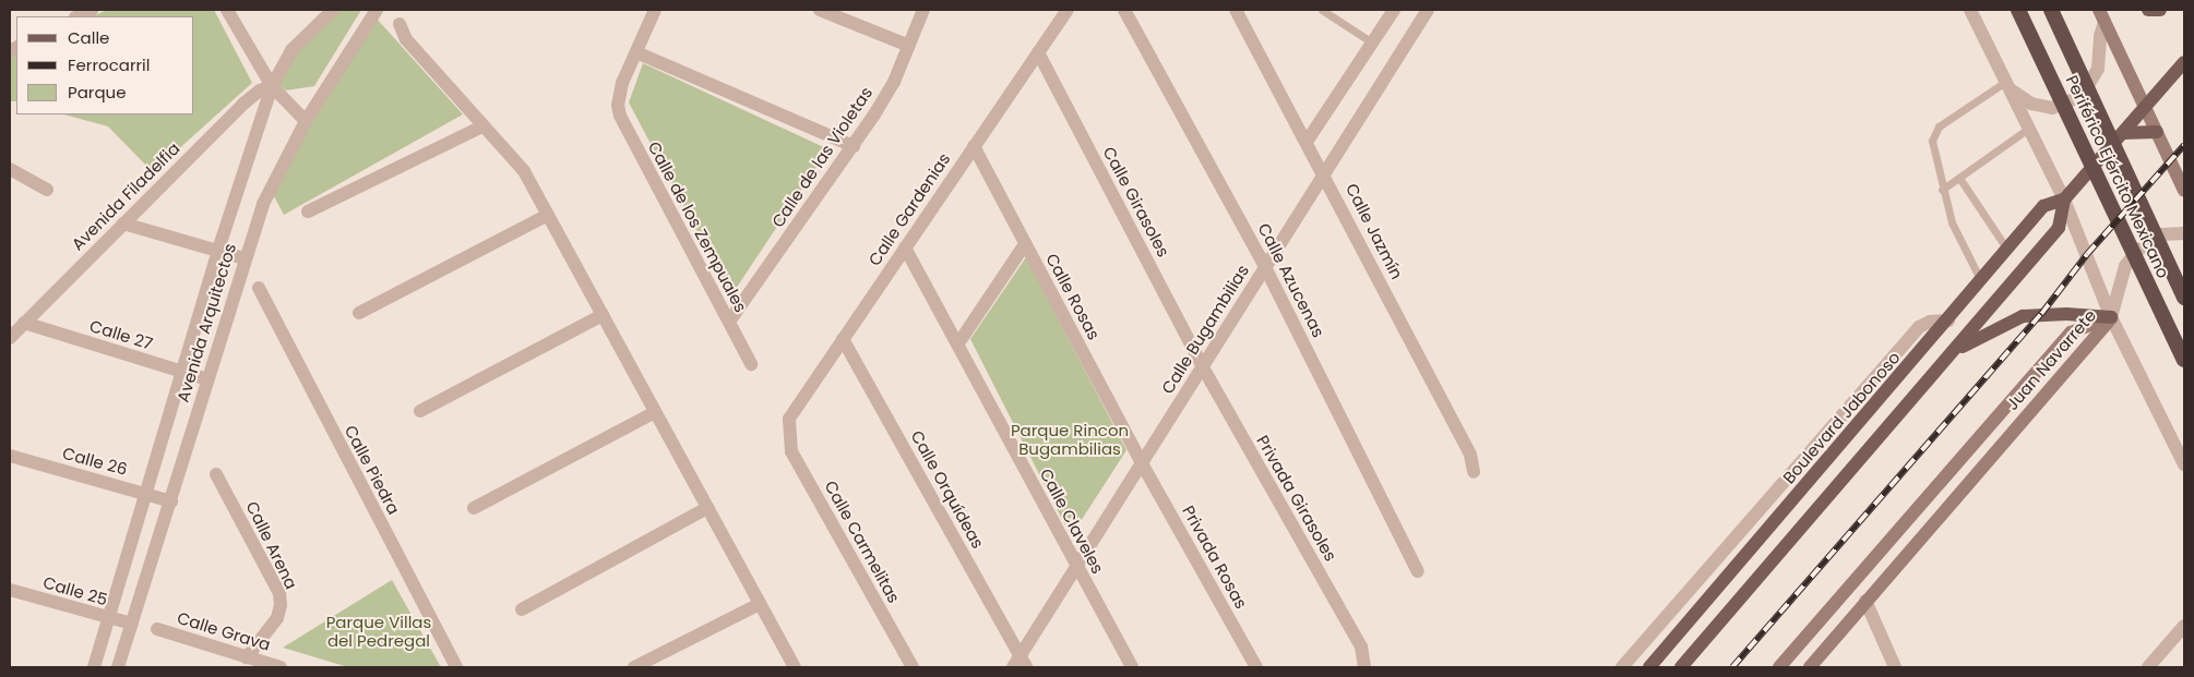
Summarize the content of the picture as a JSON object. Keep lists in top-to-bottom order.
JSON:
{
  "streets": {
    "highway": ["Periférico Ejército Mexicano"],
    "main road": ["Juan Navarrete", "Boulevard Jabonoso"],
    "street": [
      "Calle de las Violetas",
      "Avenida Filadelfia",
      "Calle Girasoles",
      "Calle Gardenias",
      "Calle de los Zempuales",
      "Calle Jazmín",
      "Calle Azucenas",
      "Calle Rosas",
      "Avenida Arquitectos",
      "Calle Bugambilias",
      "Calle 27",
      "Calle 26",
      "Calle Piedra",
      "Calle Orquídeas",
      "Privada Girasoles",
      "Calle Claveles",
      "Calle Carmelitas",
      "Calle Arena",
      "Privada Rosas",
      "Calle 25",
      "Calle Grava"
    ]
  },
  "crossings": [
    ["Calle de las Violetas", "Calle de los Zempuales"],
    ["Avenida Filadelfia", "Avenida Arquitectos"],
    ["Avenida Filadelfia", "Calle 27"],
    ["Calle Girasoles", "Calle Gardenias"],
    ["Calle Girasoles", "Calle Bugambilias"],
    ["Calle Girasoles", "Privada Girasoles"],
    ["Calle Gardenias", "Calle Rosas"],
    ["Calle Gardenias", "Calle Orquídeas"],
    ["Calle Gardenias", "Calle Claveles"],
    ["Calle Gardenias", "Calle Carmelitas"],
    ["Calle Jazmín", "Calle Bugambilias"],
    ["Calle Azucenas", "Calle Bugambilias"],
    ["Calle Rosas", "Calle Bugambilias"],
    ["Calle Rosas", "Privada Rosas"],
    ["Avenida Arquitectos", "Calle 27"],
    ["Avenida Arquitectos", "Calle 26"],
    ["Avenida Arquitectos", "Calle 25"],
    ["Calle Bugambilias", "Calle Orquídeas"],
    ["Calle Bugambilias", "Privada Girasoles"],
    ["Calle Bugambilias", "Calle Claveles"],
    ["Calle Bugambilias", "Privada Rosas"],
    ["Calle Arena", "Calle Grava"]
  ],
  "parks": ["Parque Rincon Bugambilias", "Parque Villas del Pedregal"],
  "legend": ["Calle", "Ferrocarril", "Parque"]
}
